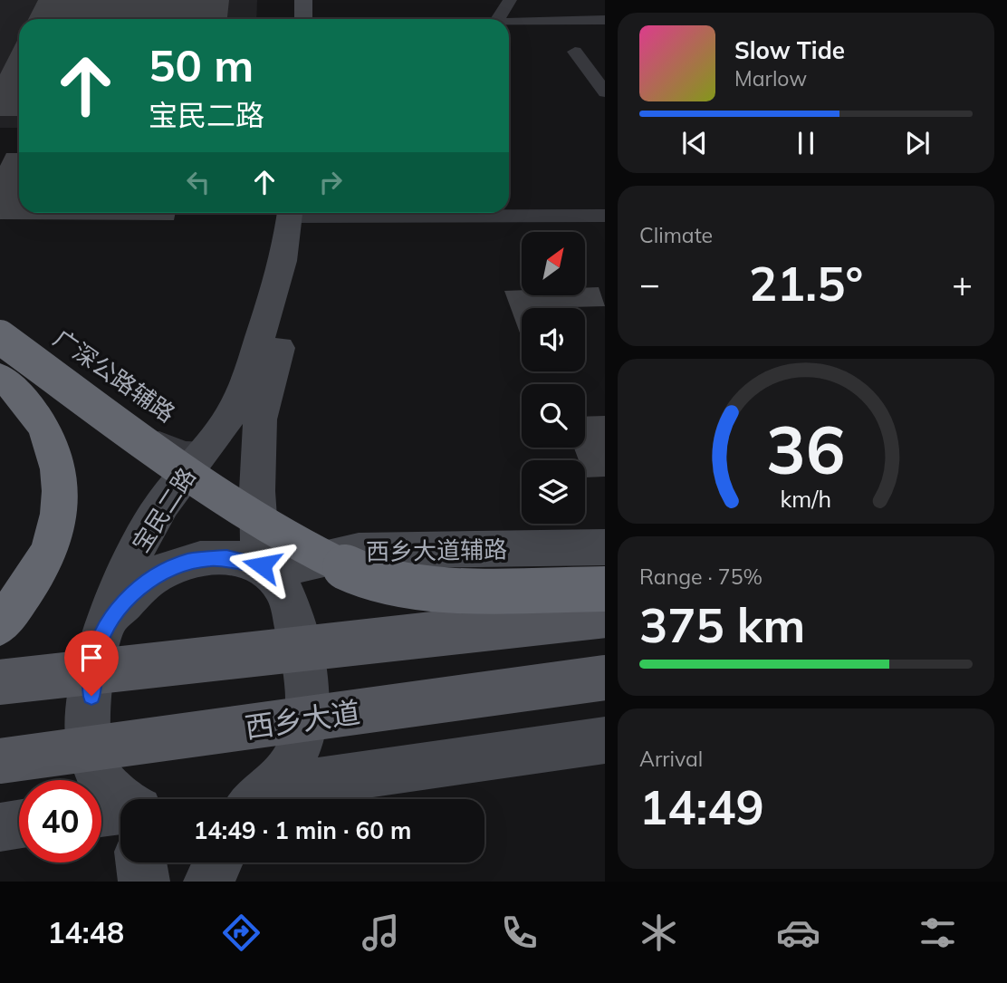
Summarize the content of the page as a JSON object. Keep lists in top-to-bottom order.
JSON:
{
  "streets": {
    "main road": ["西乡大道"],
    "street": ["宝民二路", "西乡大道辅路"],
    "lane": ["广深公路辅路"]
  },
  "crossings": [
    ["广深公路辅路", "宝民二路"],
    ["宝民二路", "西乡大道辅路"]
  ],
  "north": "top right",
  "page": {
    "turn": ["50 m", "宝民二路"],
    "song": ["Slow Tide", "Marlow"],
    "tile": [
      "Climate",
      ["Range · 75%", "375 km"],
      ["Arrival", "14:49"]
    ],
    "heat": ["−", "21.5°", "+"],
    "limit": "40",
    "trip": "14:49 · 1 min · 60 m",
    "tabs": "14:48",
    "gauge": ["36", "km/h"]
  }
}
